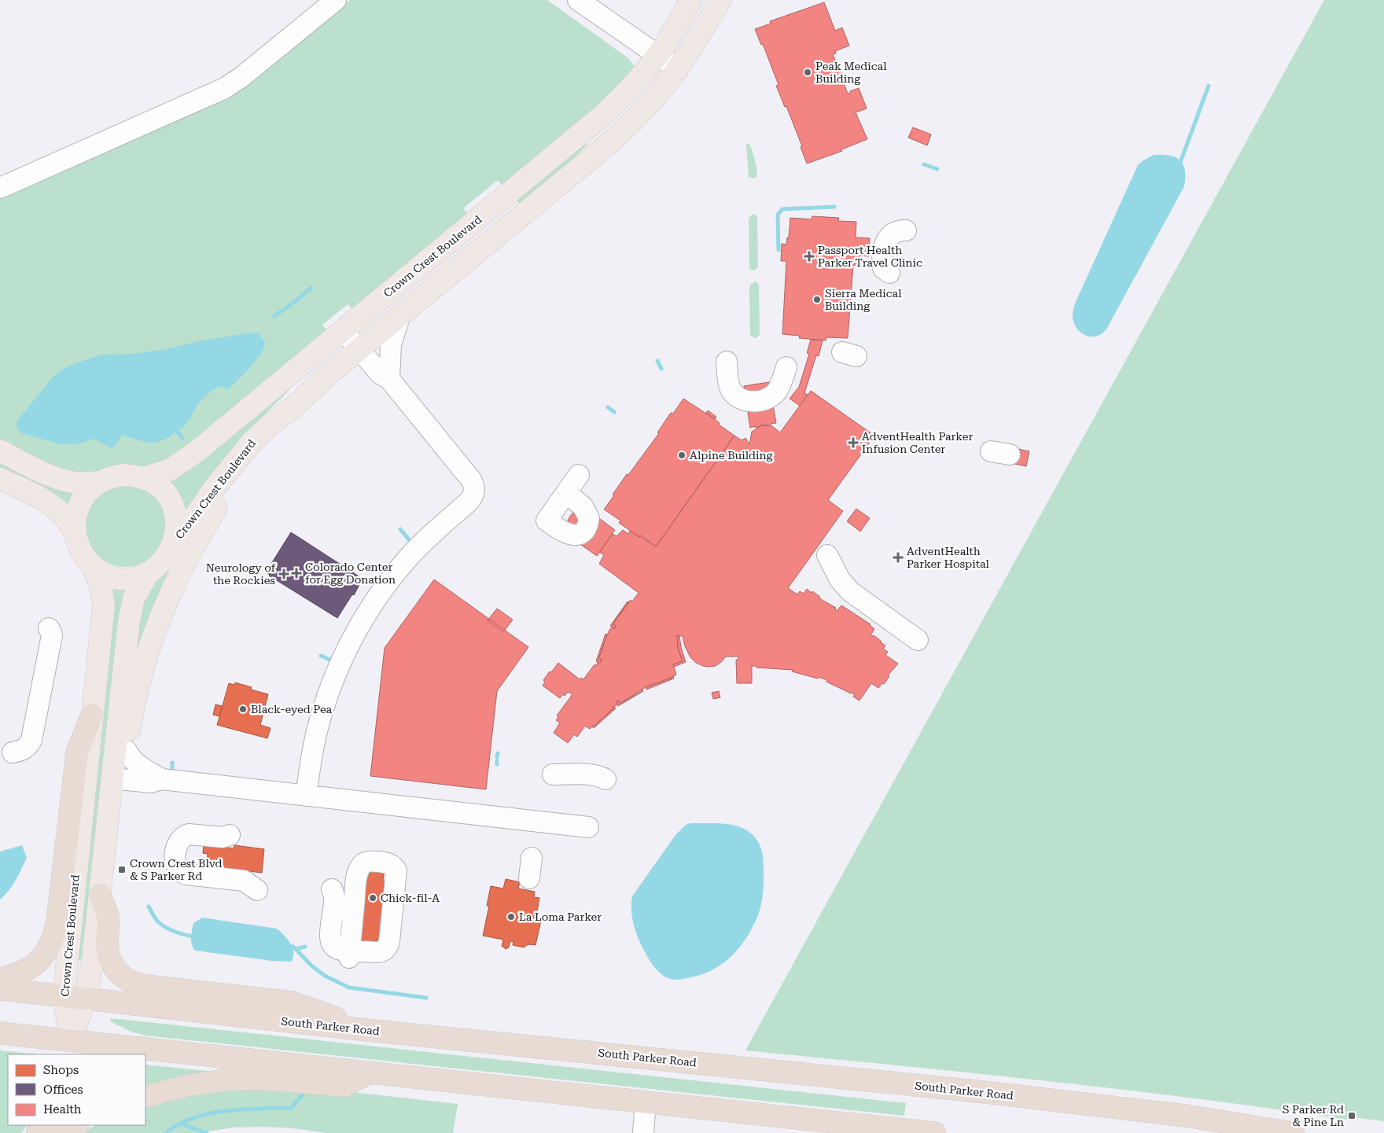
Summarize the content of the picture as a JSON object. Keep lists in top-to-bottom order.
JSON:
{
  "streets": {
    "highway": ["South Parker Road"],
    "main road": ["Crown Crest Boulevard"]
  },
  "crossings": [
    ["Crown Crest Boulevard", "South Parker Road"]
  ],
  "places": {
    "other": [
      "Peak Medical Building",
      "Sierra Medical Building",
      "Alpine Building",
      "Black-eyed Pea",
      "Chick-fil-A",
      "La Loma Parker"
    ],
    "health": [
      "Passport Health Parker Travel Clinic",
      "AdventHealth Parker Infusion Center",
      "AdventHealth Parker Hospital",
      "Colorado Center for Egg Donation",
      "Neurology of the Rockies"
    ],
    "transit": ["Crown Crest Blvd & S Parker Rd", "S Parker Rd & Pine Ln"]
  },
  "legend": ["Shops", "Offices", "Health"]
}
